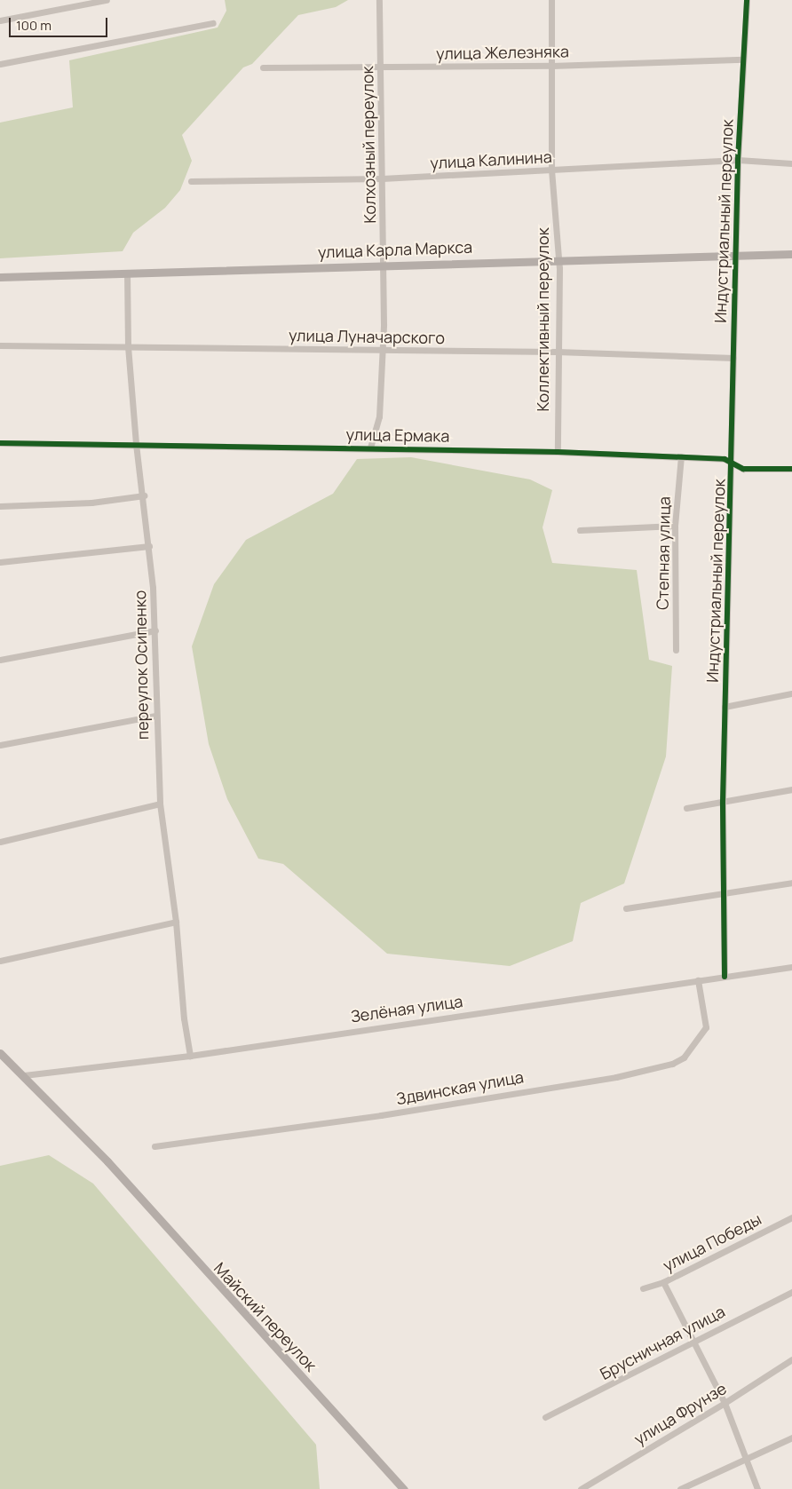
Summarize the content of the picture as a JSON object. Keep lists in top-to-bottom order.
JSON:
{
  "streets": {
    "main road": ["улица Карла Маркса", "Майский переулок"],
    "street": [
      "улица Железняка",
      "Колхозный переулок",
      "улица Калинина",
      "Индустриальный переулок",
      "Коллективный переулок",
      "улица Луначарского",
      "улица Ермака",
      "Степная улица",
      "переулок Осипенко",
      "Зелёная улица",
      "Здвинская улица",
      "улица Победы",
      "Брусничная улица",
      "улица Фрунзе"
    ]
  },
  "crossings": [
    ["улица Железняка", "Колхозный переулок"],
    ["улица Железняка", "Индустриальный переулок"],
    ["улица Железняка", "Коллективный переулок"],
    ["Колхозный переулок", "улица Калинина"],
    ["Колхозный переулок", "улица Карла Маркса"],
    ["Колхозный переулок", "улица Луначарского"],
    ["Колхозный переулок", "улица Ермака"],
    ["улица Калинина", "Индустриальный переулок"],
    ["улица Калинина", "Коллективный переулок"],
    ["Индустриальный переулок", "улица Карла Маркса"],
    ["Индустриальный переулок", "улица Луначарского"],
    ["Индустриальный переулок", "улица Ермака"],
    ["Индустриальный переулок", "Зелёная улица"],
    ["улица Карла Маркса", "Коллективный переулок"],
    ["улица Карла Маркса", "переулок Осипенко"],
    ["Коллективный переулок", "улица Луначарского"],
    ["Коллективный переулок", "улица Ермака"],
    ["улица Луначарского", "переулок Осипенко"],
    ["улица Ермака", "Степная улица"],
    ["улица Ермака", "переулок Осипенко"],
    ["переулок Осипенко", "Зелёная улица"],
    ["Зелёная улица", "Здвинская улица"],
    ["Зелёная улица", "Майский переулок"]
  ],
  "scale_bar": "100 m"
}
